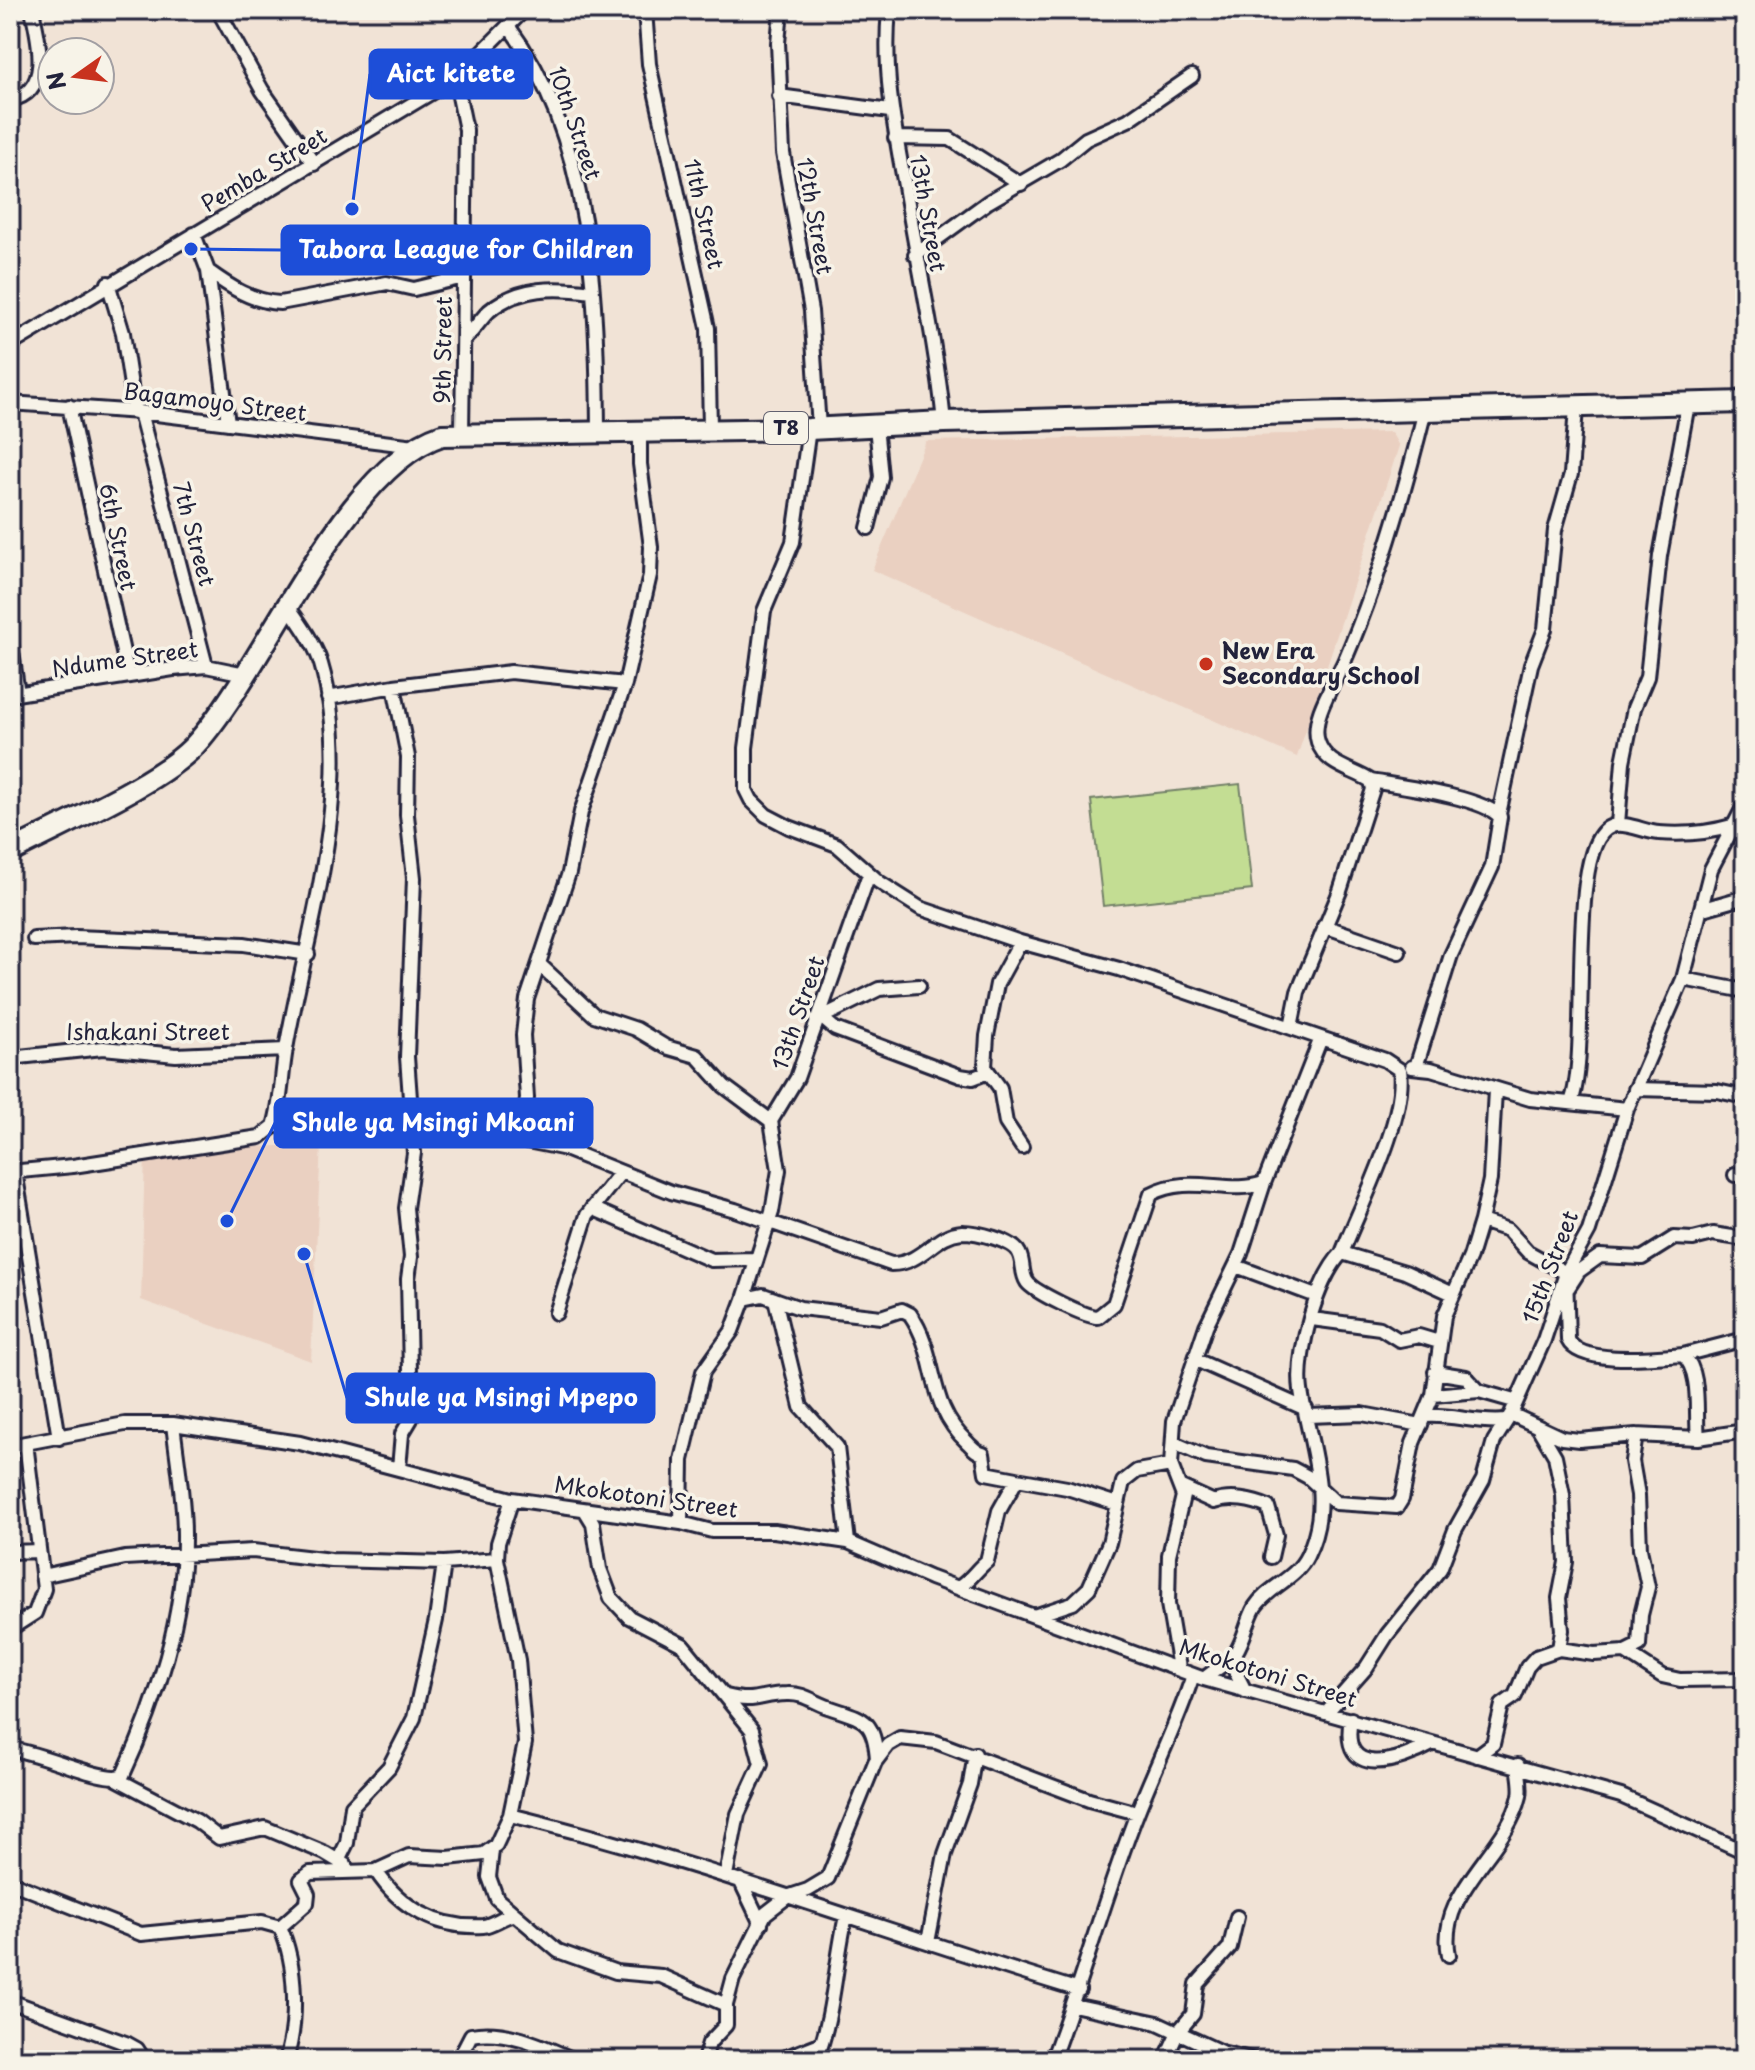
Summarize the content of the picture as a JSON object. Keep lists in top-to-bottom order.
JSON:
{
  "streets": {
    "highway": ["T8"],
    "street": [
      "10th Street",
      "Pemba Street",
      "13th Street",
      "11th Street",
      "12th Street",
      "9th Street",
      "Bagamoyo Street",
      "7th Street",
      "6th Street",
      "Ndume Street",
      "Ishakani Street",
      "15th Street",
      "Mkokotoni Street"
    ]
  },
  "crossings": [
    ["10th Street", "Pemba Street"],
    ["10th Street", "T8"],
    ["Pemba Street", "9th Street"],
    ["Pemba Street", "7th Street"],
    ["13th Street", "12th Street"],
    ["13th Street", "T8"],
    ["11th Street", "T8"],
    ["12th Street", "T8"],
    ["9th Street", "T8"],
    ["Bagamoyo Street", "T8"],
    ["Bagamoyo Street", "7th Street"],
    ["Bagamoyo Street", "6th Street"],
    ["T8", "Ndume Street"],
    ["7th Street", "Ndume Street"],
    ["6th Street", "Ndume Street"],
    ["15th Street", "Mkokotoni Street"]
  ],
  "places": [
    "Aict kitete",
    "Tabora League for Children",
    "New Era Secondary School",
    "Shule ya Msingi Mkoani",
    "Shule ya Msingi Mpepo"
  ],
  "north": "left"
}
